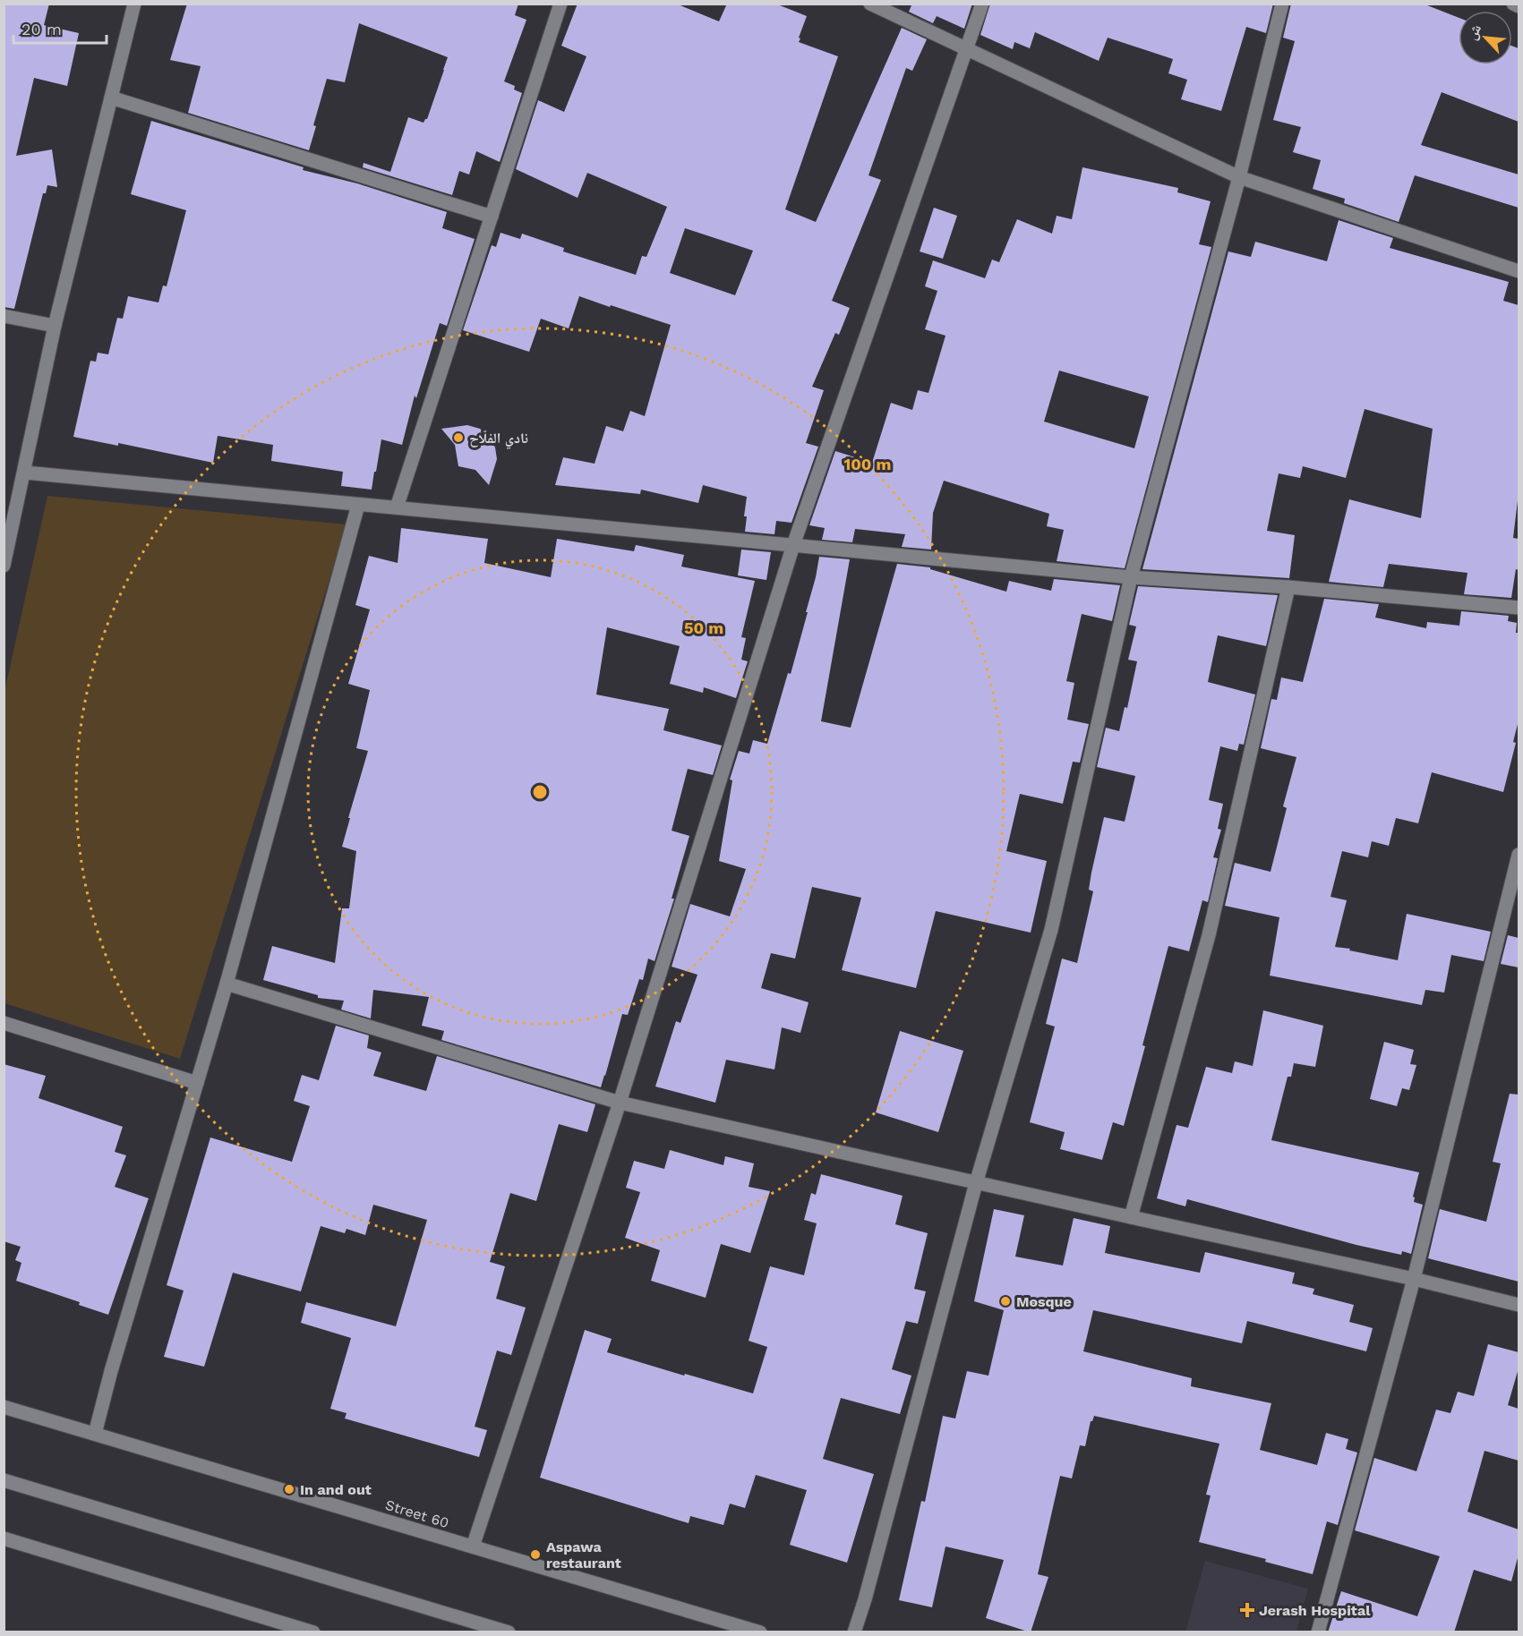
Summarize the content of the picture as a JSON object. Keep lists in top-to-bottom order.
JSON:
{
  "streets": {
    "street": ["Street 60"]
  },
  "places": {
    "other": [
      "نادي الفلّاح",
      "Mosque",
      "In and out",
      "Aspawa restaurant"
    ],
    "health": ["Jerash Hospital"]
  },
  "scale_bar": "20 m",
  "north": "top left",
  "rings": ["100 m", "50 m"]
}
